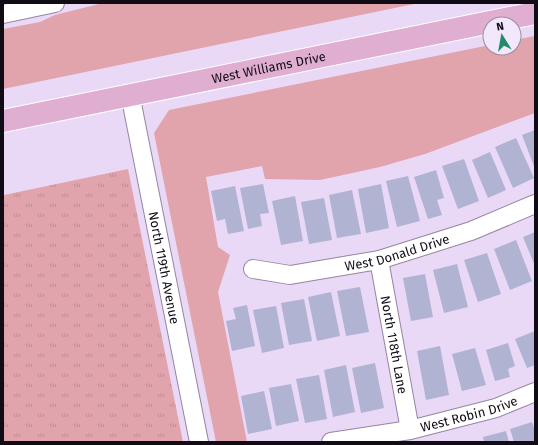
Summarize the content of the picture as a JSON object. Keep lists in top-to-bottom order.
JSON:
{
  "streets": {
    "main road": ["West Williams Drive"],
    "street": [
      "West Donald Drive",
      "North 119th Avenue",
      "North 118th Lane",
      "West Robin Drive"
    ]
  },
  "crossings": [
    ["West Williams Drive", "North 119th Avenue"],
    ["West Donald Drive", "North 118th Lane"],
    ["North 118th Lane", "West Robin Drive"]
  ],
  "north": "top"
}
